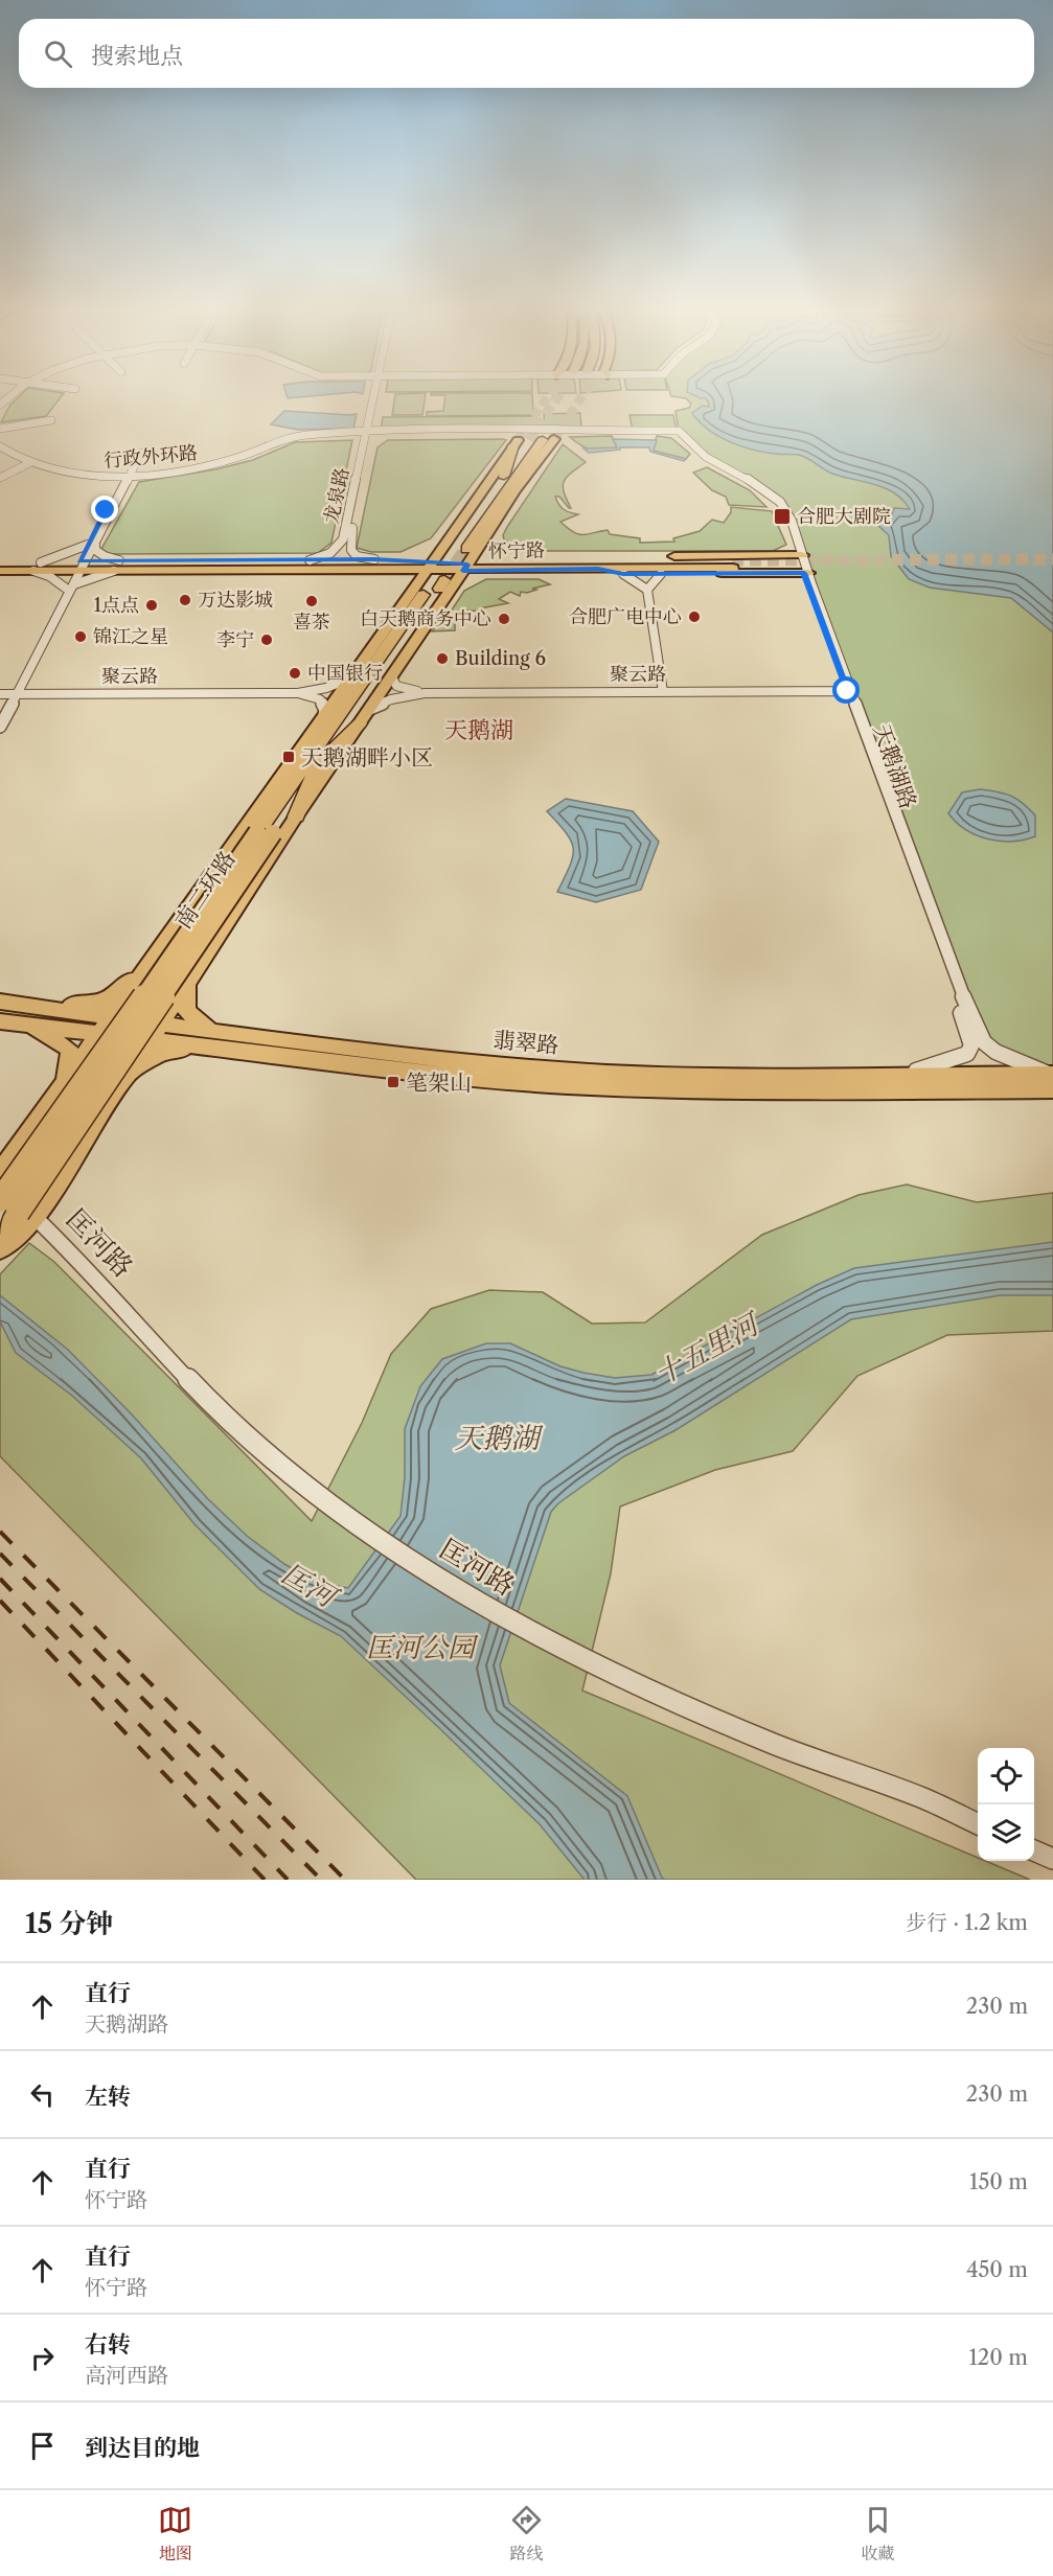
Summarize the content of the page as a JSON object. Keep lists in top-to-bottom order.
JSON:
{
  "streets": {
    "highway": ["南二环路"],
    "main road": ["怀宁路", "翡翠路"],
    "street": [
      "行政外环路",
      "龙泉路",
      "聚云路",
      "天鹅湖路",
      "匡河路"
    ]
  },
  "crossings": [
    ["行政外环路", "龙泉路"],
    ["行政外环路", "天鹅湖路"],
    ["龙泉路", "怀宁路"],
    ["怀宁路", "南二环路"],
    ["聚云路", "天鹅湖路"],
    ["天鹅湖路", "翡翠路"],
    ["南二环路", "匡河路"]
  ],
  "districts": ["天鹅湖"],
  "water": ["十五里河", "天鹅湖", "匡河"],
  "parks": ["匡河公园"],
  "places": {
    "transit": ["合肥大剧院", "天鹅湖畔小区", "笔架山"],
    "other": [
      "万达影城",
      "喜茶",
      "1点点",
      "合肥广电中心",
      "白天鹅商务中心",
      "锦江之星",
      "李宁",
      "Building 6",
      "中国银行"
    ]
  },
  "page": {
    "search": "搜索地点",
    "heading": ["15 分钟", "步行 · 1.2 km"],
    "list": [
      ["直行", "天鹅湖路", "230 m"],
      ["左转", "230 m"],
      ["直行", "怀宁路", "150 m"],
      ["直行", "怀宁路", "450 m"],
      ["右转", "高河西路", "120 m"],
      "到达目的地"
    ],
    "nav": ["地图", "路线", "收藏"]
  }
}
